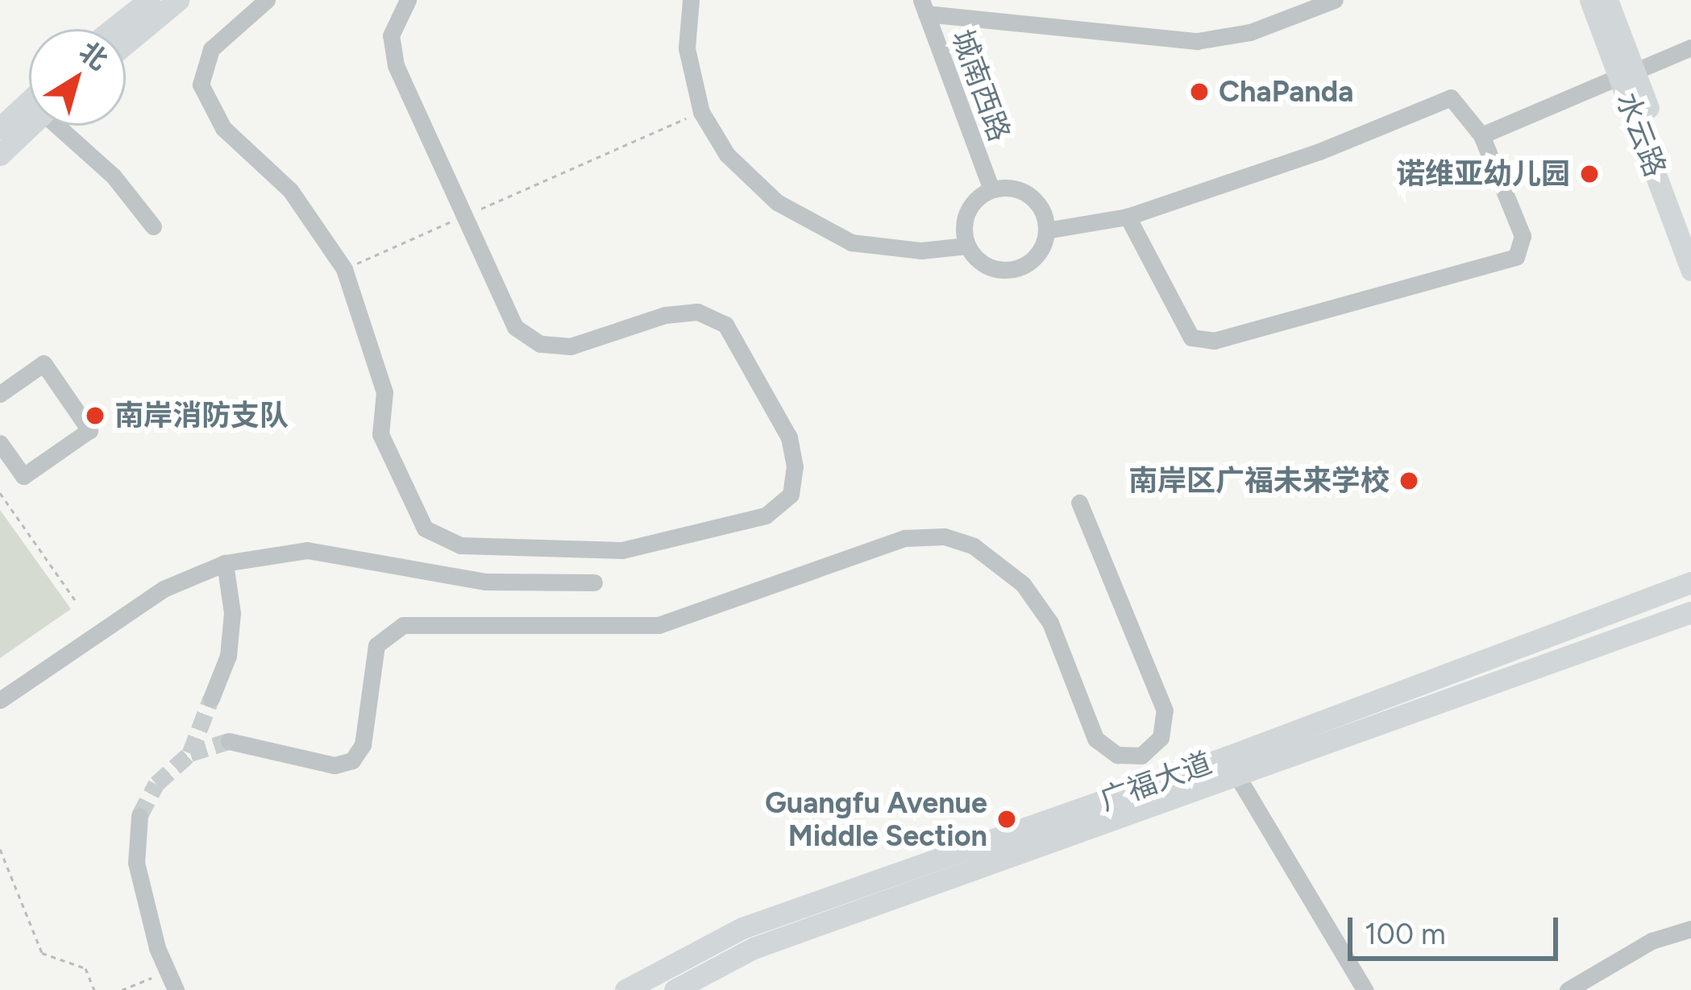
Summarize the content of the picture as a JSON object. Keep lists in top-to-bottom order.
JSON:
{
  "streets": {
    "main road": ["水云路", "广福大道"],
    "street": ["城南西路"]
  },
  "places": [
    "ChaPanda",
    "诺维亚幼儿园",
    "南岸消防支队",
    "南岸区广福未来学校",
    "Guangfu Avenue Middle Section"
  ],
  "scale_bar": "100 m",
  "north": "top right"
}
